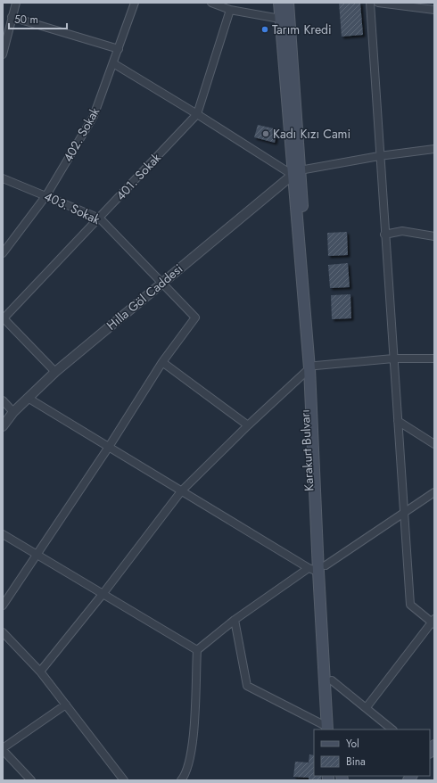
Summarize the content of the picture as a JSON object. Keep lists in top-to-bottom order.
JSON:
{
  "streets": {
    "main road": ["Karakurt Bulvarı"],
    "street": [
      "402. Sokak",
      "401. Sokak",
      "403. Sokak",
      "Hılla Göl Caddesi"
    ]
  },
  "crossings": [
    ["402. Sokak", "403. Sokak"],
    ["401. Sokak", "403. Sokak"],
    ["403. Sokak", "Hılla Göl Caddesi"],
    ["Hılla Göl Caddesi", "Karakurt Bulvarı"]
  ],
  "places": ["Tarım Kredi", "Kadı Kızı Cami"],
  "legend": ["Yol", "Bina"],
  "scale_bar": "50 m"
}
